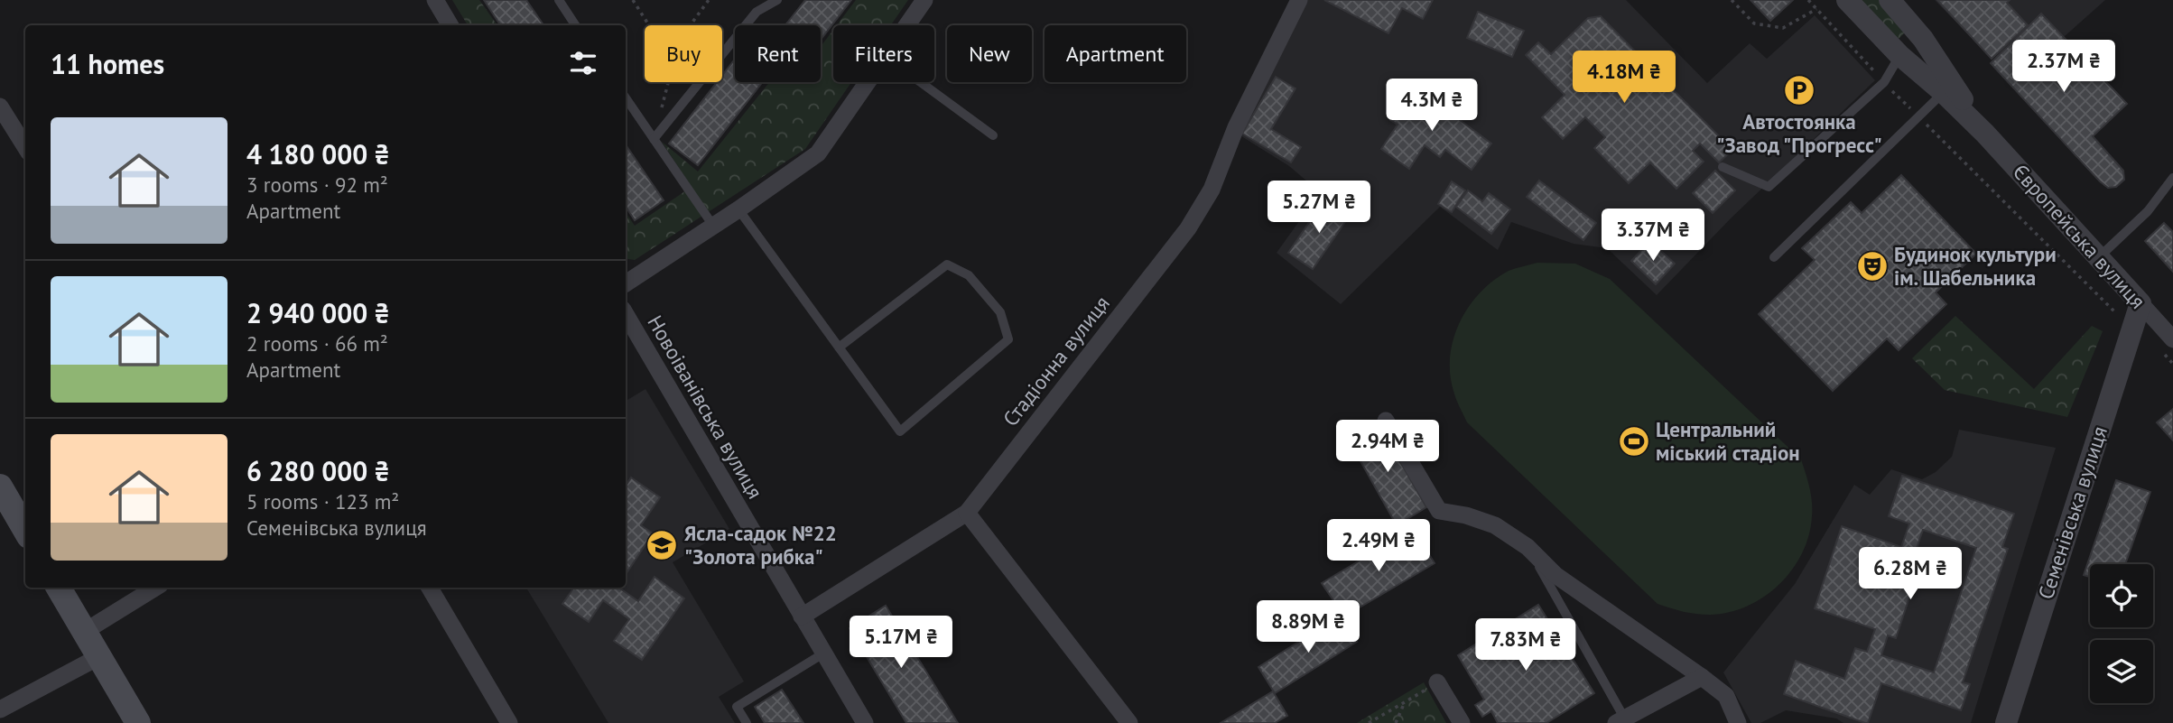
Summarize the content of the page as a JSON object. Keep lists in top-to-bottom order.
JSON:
{
  "streets": {
    "street": [
      "Європейська вулиця",
      "Стадіонна вулиця",
      "Новоіванівська вулиця",
      "Семенівська вулиця"
    ]
  },
  "crossings": [
    ["Європейська вулиця", "Семенівська вулиця"],
    ["Стадіонна вулиця", "Новоіванівська вулиця"]
  ],
  "places": {
    "parking": ["Автостоянка \"Завод \"Прогресс\""],
    "theatre": ["Будинок культури ім. Шабельника"],
    "sports": ["Центральний міський стадіон"],
    "school or university": ["Ясла-садок №22 \"Золота рибка\""]
  },
  "page": {
    "chip": [
      "Buy",
      "Rent",
      "Filters",
      "New",
      "Apartment"
    ],
    "heading": "11 homes",
    "price": [
      "2.37M ₴",
      "4.18M ₴",
      "4.3M ₴",
      "5.27M ₴",
      "3.37M ₴",
      "2.94M ₴",
      "2.49M ₴",
      "6.28M ₴",
      "8.89M ₴",
      "5.17M ₴",
      "7.83M ₴"
    ],
    "list": [
      {
        "name": "4 180 000 ₴",
        "note": "3 rooms · 92 m² · Apartment"
      },
      {
        "name": "2 940 000 ₴",
        "note": "2 rooms · 66 m² · Apartment"
      },
      {
        "name": "6 280 000 ₴",
        "note": "5 rooms · 123 m² · Семенівська вулиця"
      }
    ]
  }
}
